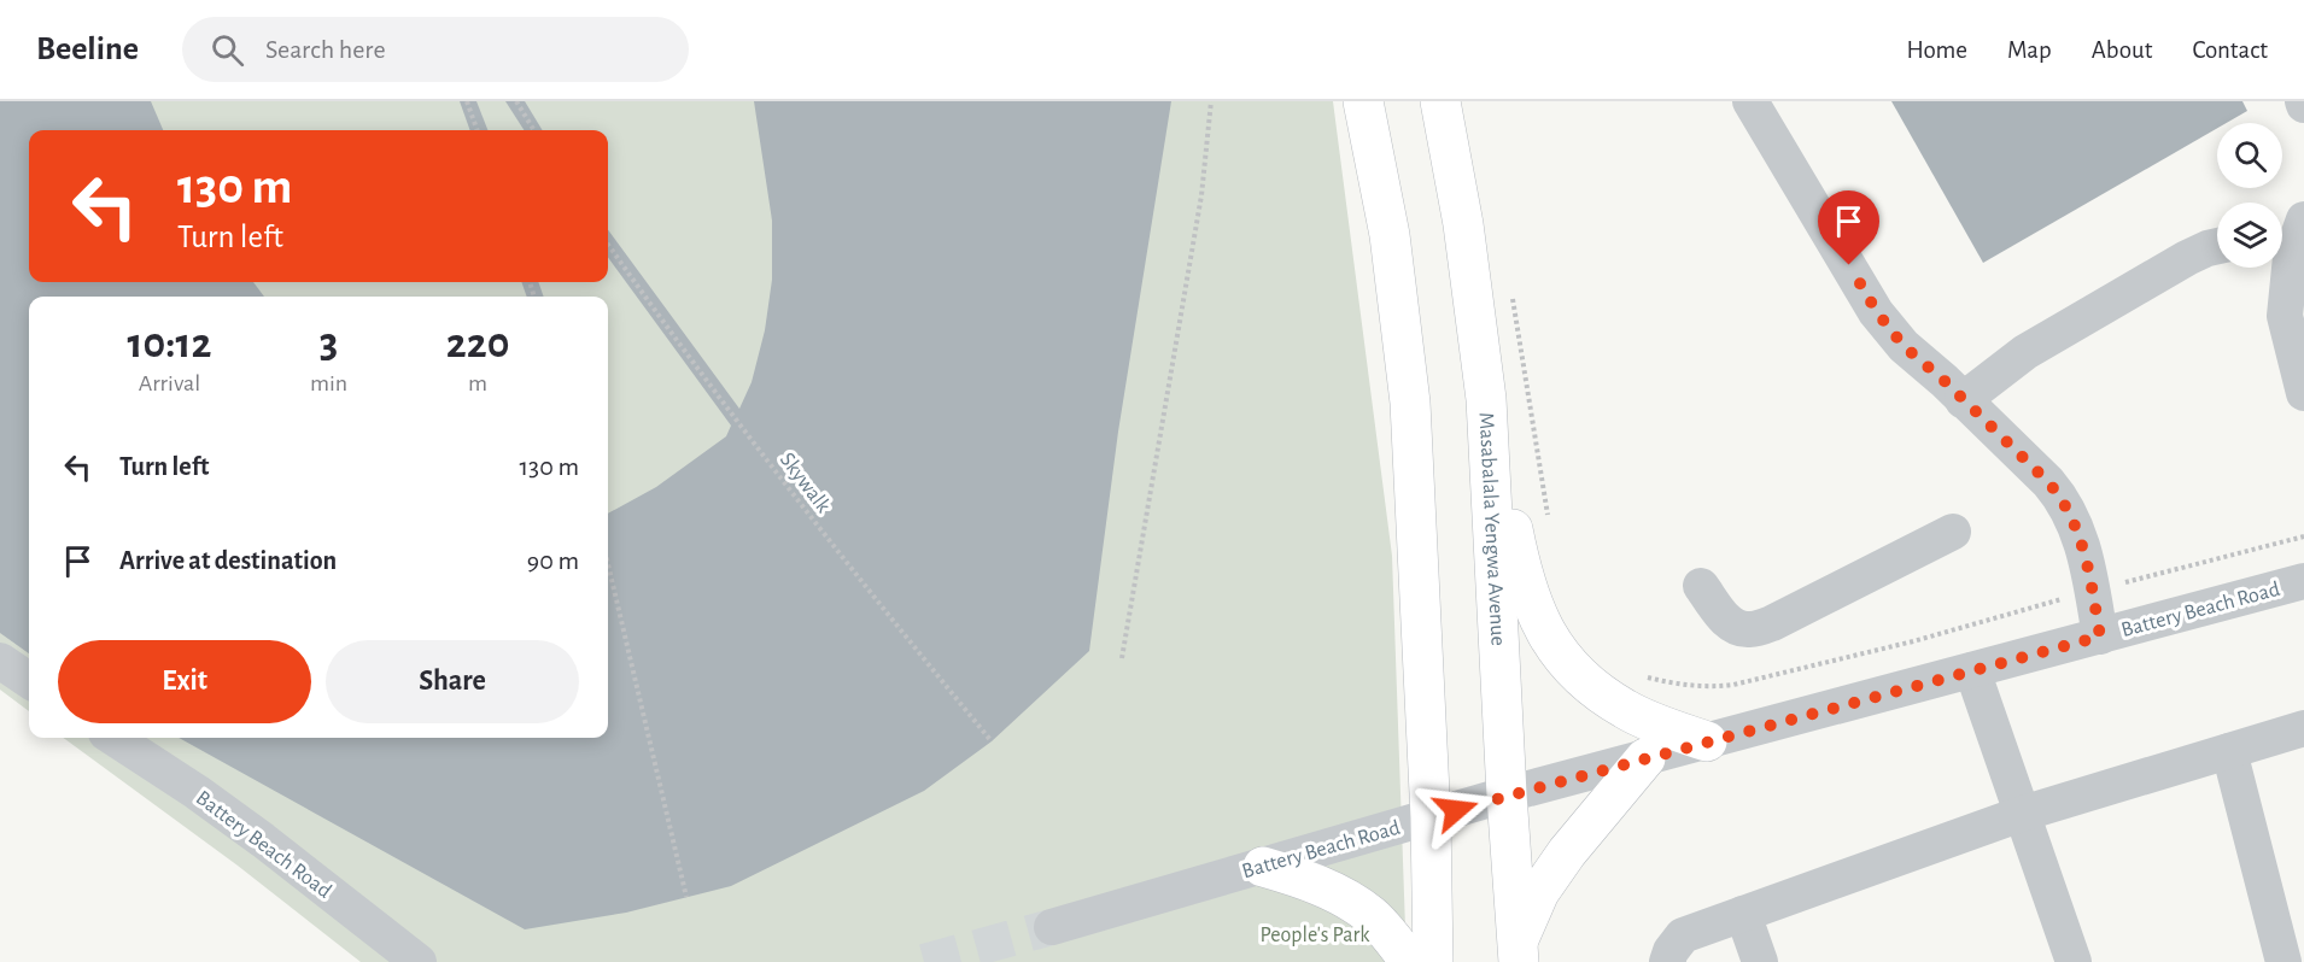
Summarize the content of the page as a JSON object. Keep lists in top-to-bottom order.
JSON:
{
  "streets": {
    "main road": ["Masabalala Yengwa Avenue"],
    "street": ["Battery Beach Road"],
    "path": ["Skywalk"]
  },
  "crossings": [
    ["Masabalala Yengwa Avenue", "Battery Beach Road"]
  ],
  "parks": ["People's Park"],
  "page": {
    "header": "Beeline",
    "search": "Search here",
    "nav": [
      "Home",
      "Map",
      "About",
      "Contact"
    ],
    "turn": ["130 m", "Turn left"],
    "eta": [
      "10:12",
      "Arrival",
      "3",
      "min",
      "220",
      "m"
    ],
    "list": [
      {
        "name": "Turn left",
        "value": "130 m"
      },
      {
        "name": "Arrive at destination",
        "value": "90 m"
      }
    ],
    "buttons": ["Exit", "Share"]
  }
}
